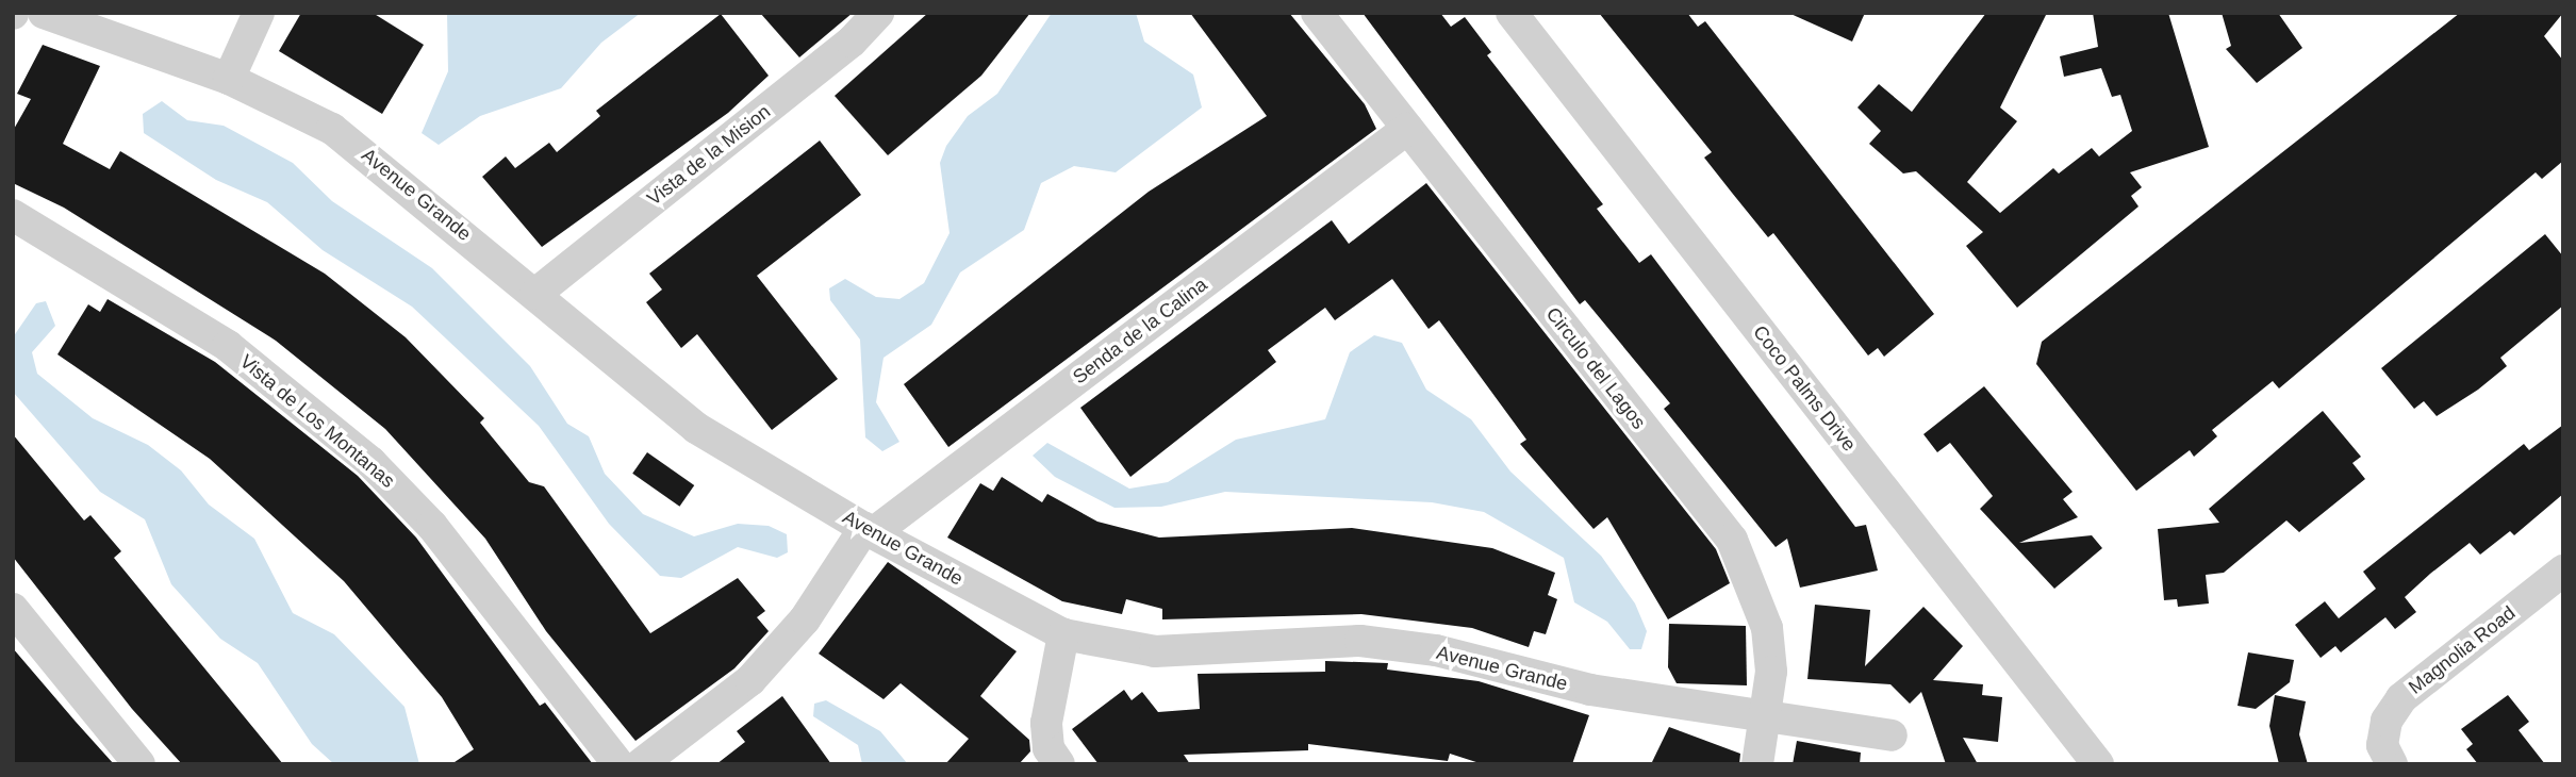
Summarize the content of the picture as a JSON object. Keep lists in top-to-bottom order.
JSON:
{
  "streets": {
    "street": [
      "Vista de la Mision",
      "Avenue Grande",
      "Senda de la Calina",
      "Circulo del Lagos",
      "Coco Palms Drive",
      "Vista de Los Montanas",
      "Magnolia Road"
    ]
  },
  "crossings": [
    ["Vista de la Mision", "Avenue Grande"],
    ["Avenue Grande", "Senda de la Calina"],
    ["Avenue Grande", "Circulo del Lagos"],
    ["Senda de la Calina", "Circulo del Lagos"]
  ]
}
